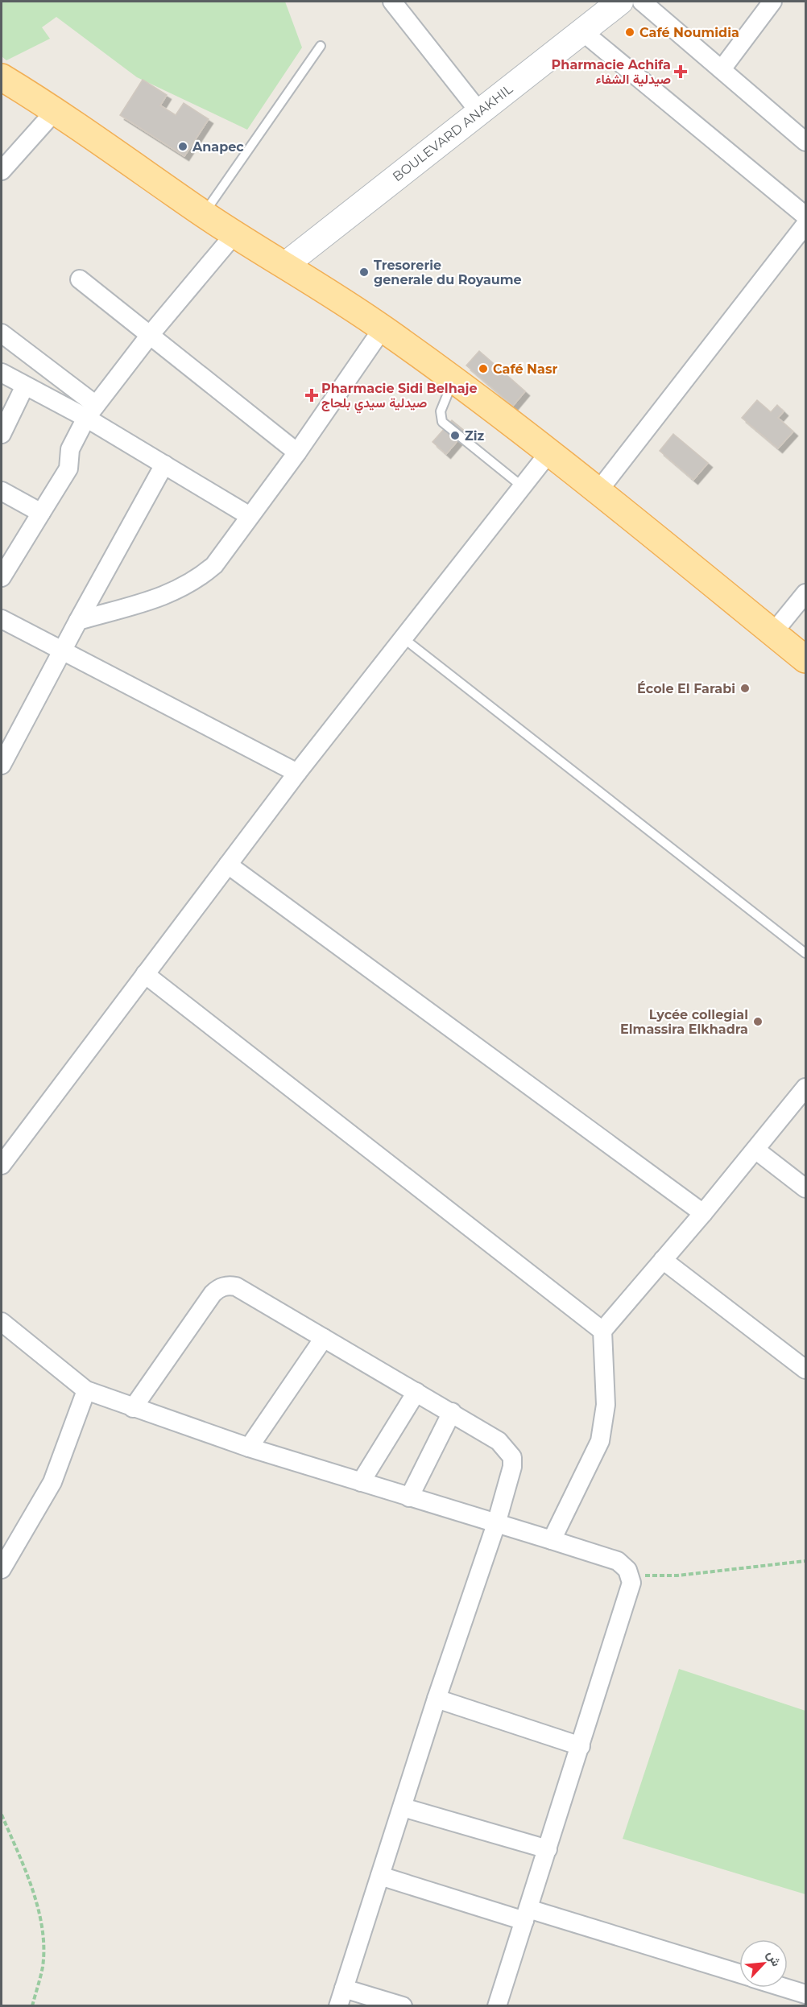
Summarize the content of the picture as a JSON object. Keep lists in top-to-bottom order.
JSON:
{
  "streets": {
    "street": ["BOULEVARD ANAKHIL"]
  },
  "places": {
    "other": [
      "Café Noumidia",
      "Anapec",
      "Tresorerie generale du Royaume",
      "Café Nasr",
      "Ziz",
      "École El Farabi",
      "Lycée collegial Elmassira Elkhadra"
    ],
    "health": ["Pharmacie Achifa صيدلية الشفاء", "Pharmacie Sidi Belhaje صيدلية سيدي بلحاج"]
  },
  "north": "top right"
}
